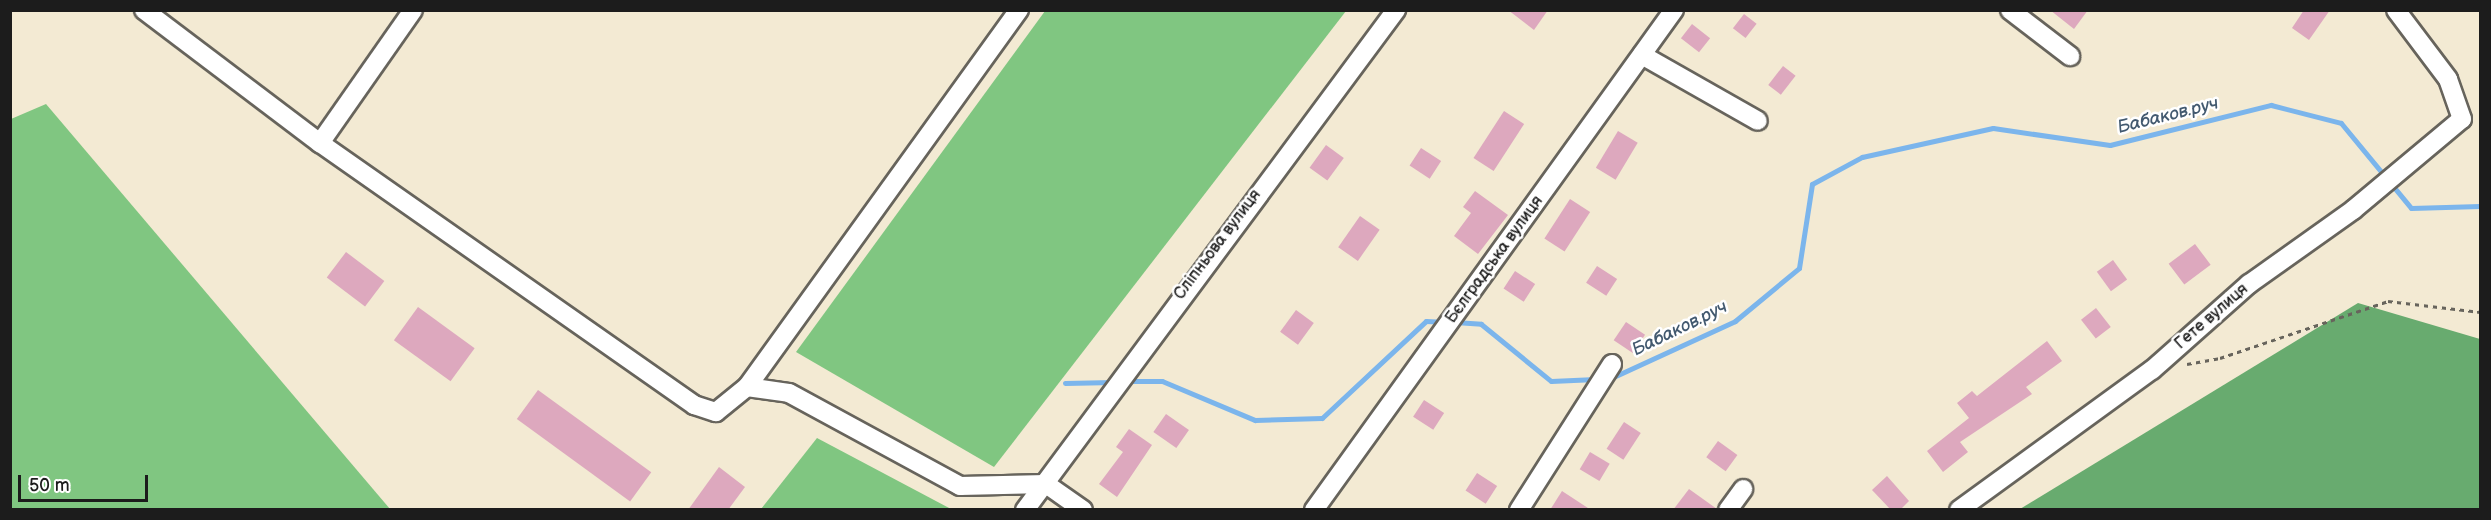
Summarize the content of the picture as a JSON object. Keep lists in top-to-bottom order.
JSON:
{
  "streets": {
    "street": ["Сліпньова вулиця", "Бєлградська вулиця", "Гете вулиця"]
  },
  "water": ["Бабаков.руч"],
  "scale_bar": "50 m"
}
